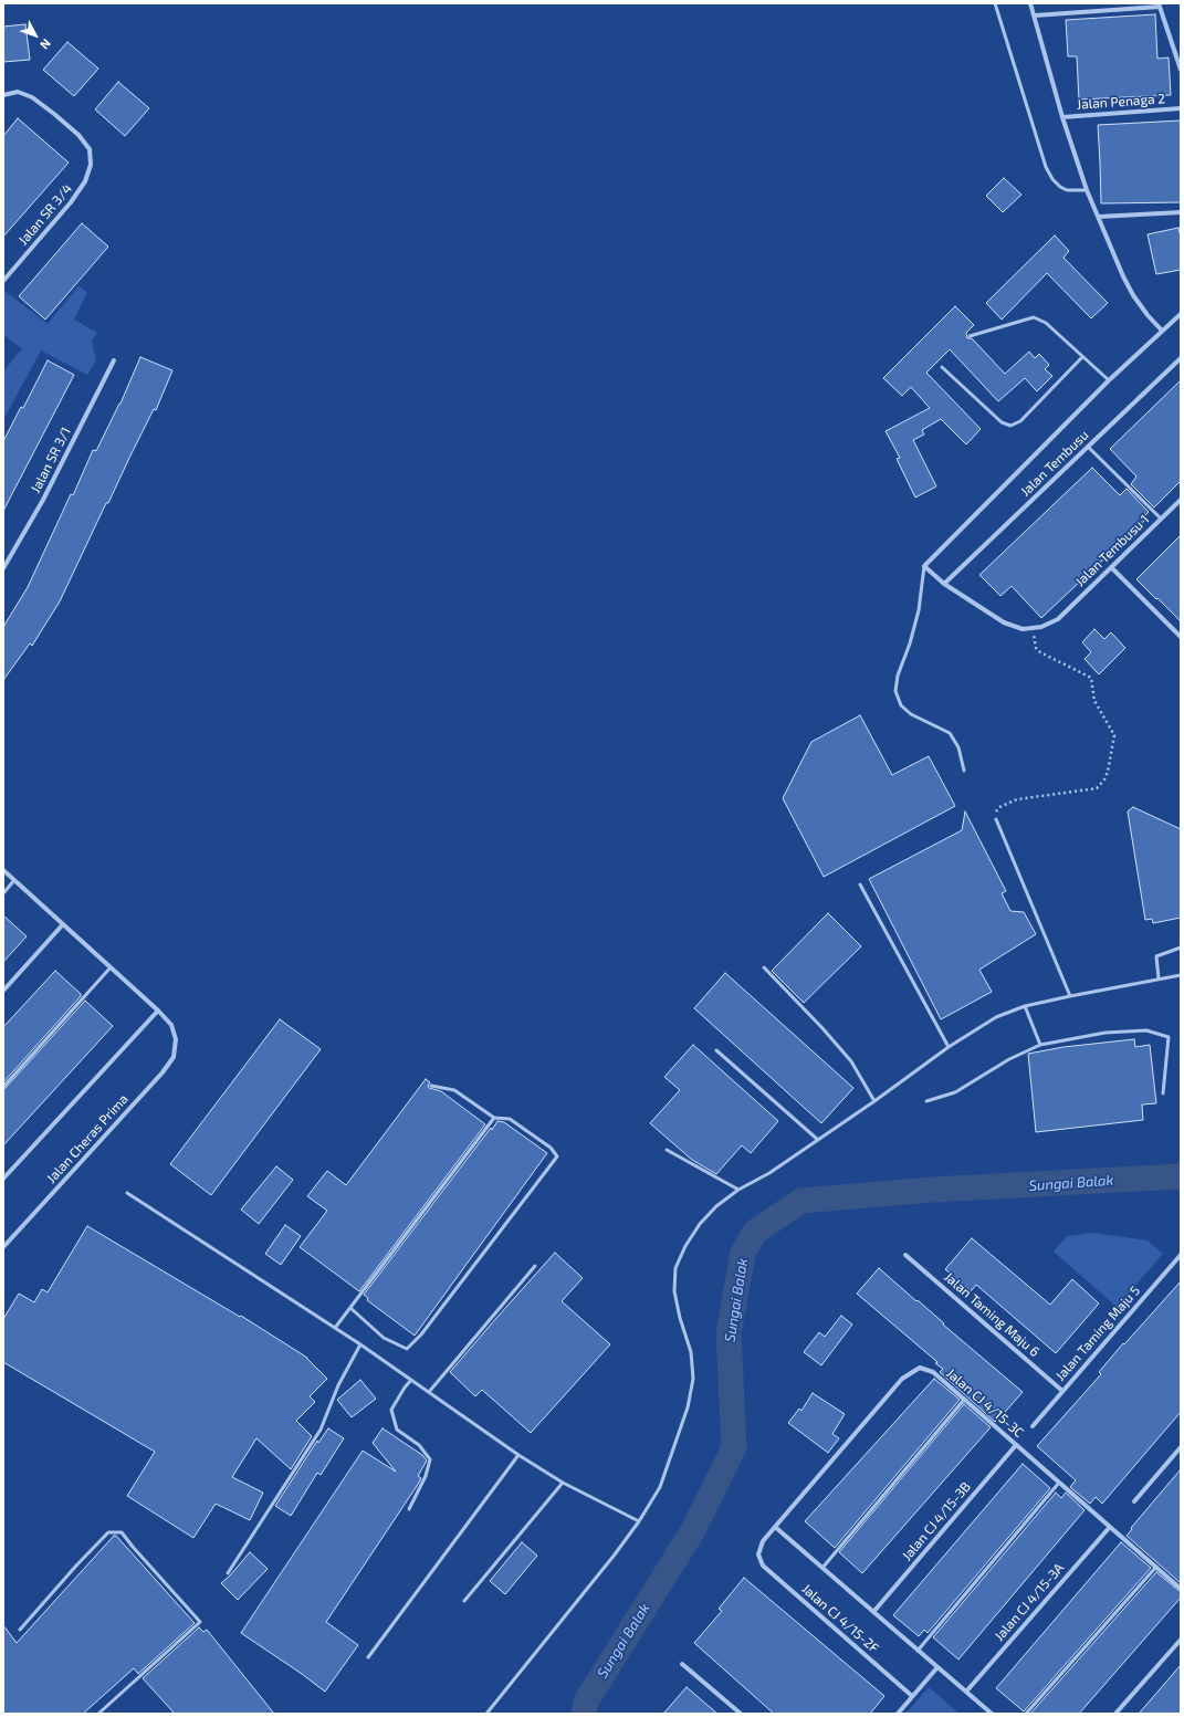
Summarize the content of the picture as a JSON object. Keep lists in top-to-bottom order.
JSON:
{
  "streets": {
    "street": [
      "Jalan Penaga 2",
      "Jalan SR 3/4",
      "Jalan SR 3/1",
      "Jalan Tembusu",
      "Jalan Tembusu 1",
      "Jalan Cheras Prima",
      "Jalan Taming Maju 6",
      "Jalan Taming Maju 5",
      "Jalan CJ 4/15-3C",
      "Jalan CJ 4/15-3B",
      "Jalan CJ 4/15-3A",
      "Jalan CJ 4/15-2F"
    ]
  },
  "crossings": [
    ["Jalan Taming Maju 6", "Jalan Taming Maju 5"],
    ["Jalan CJ 4/15-3C", "Jalan CJ 4/15-3B"],
    ["Jalan CJ 4/15-3C", "Jalan CJ 4/15-3A"],
    ["Jalan CJ 4/15-3C", "Jalan CJ 4/15-2F"]
  ],
  "water": ["Sungai Balak"],
  "north": "bottom right"
}
